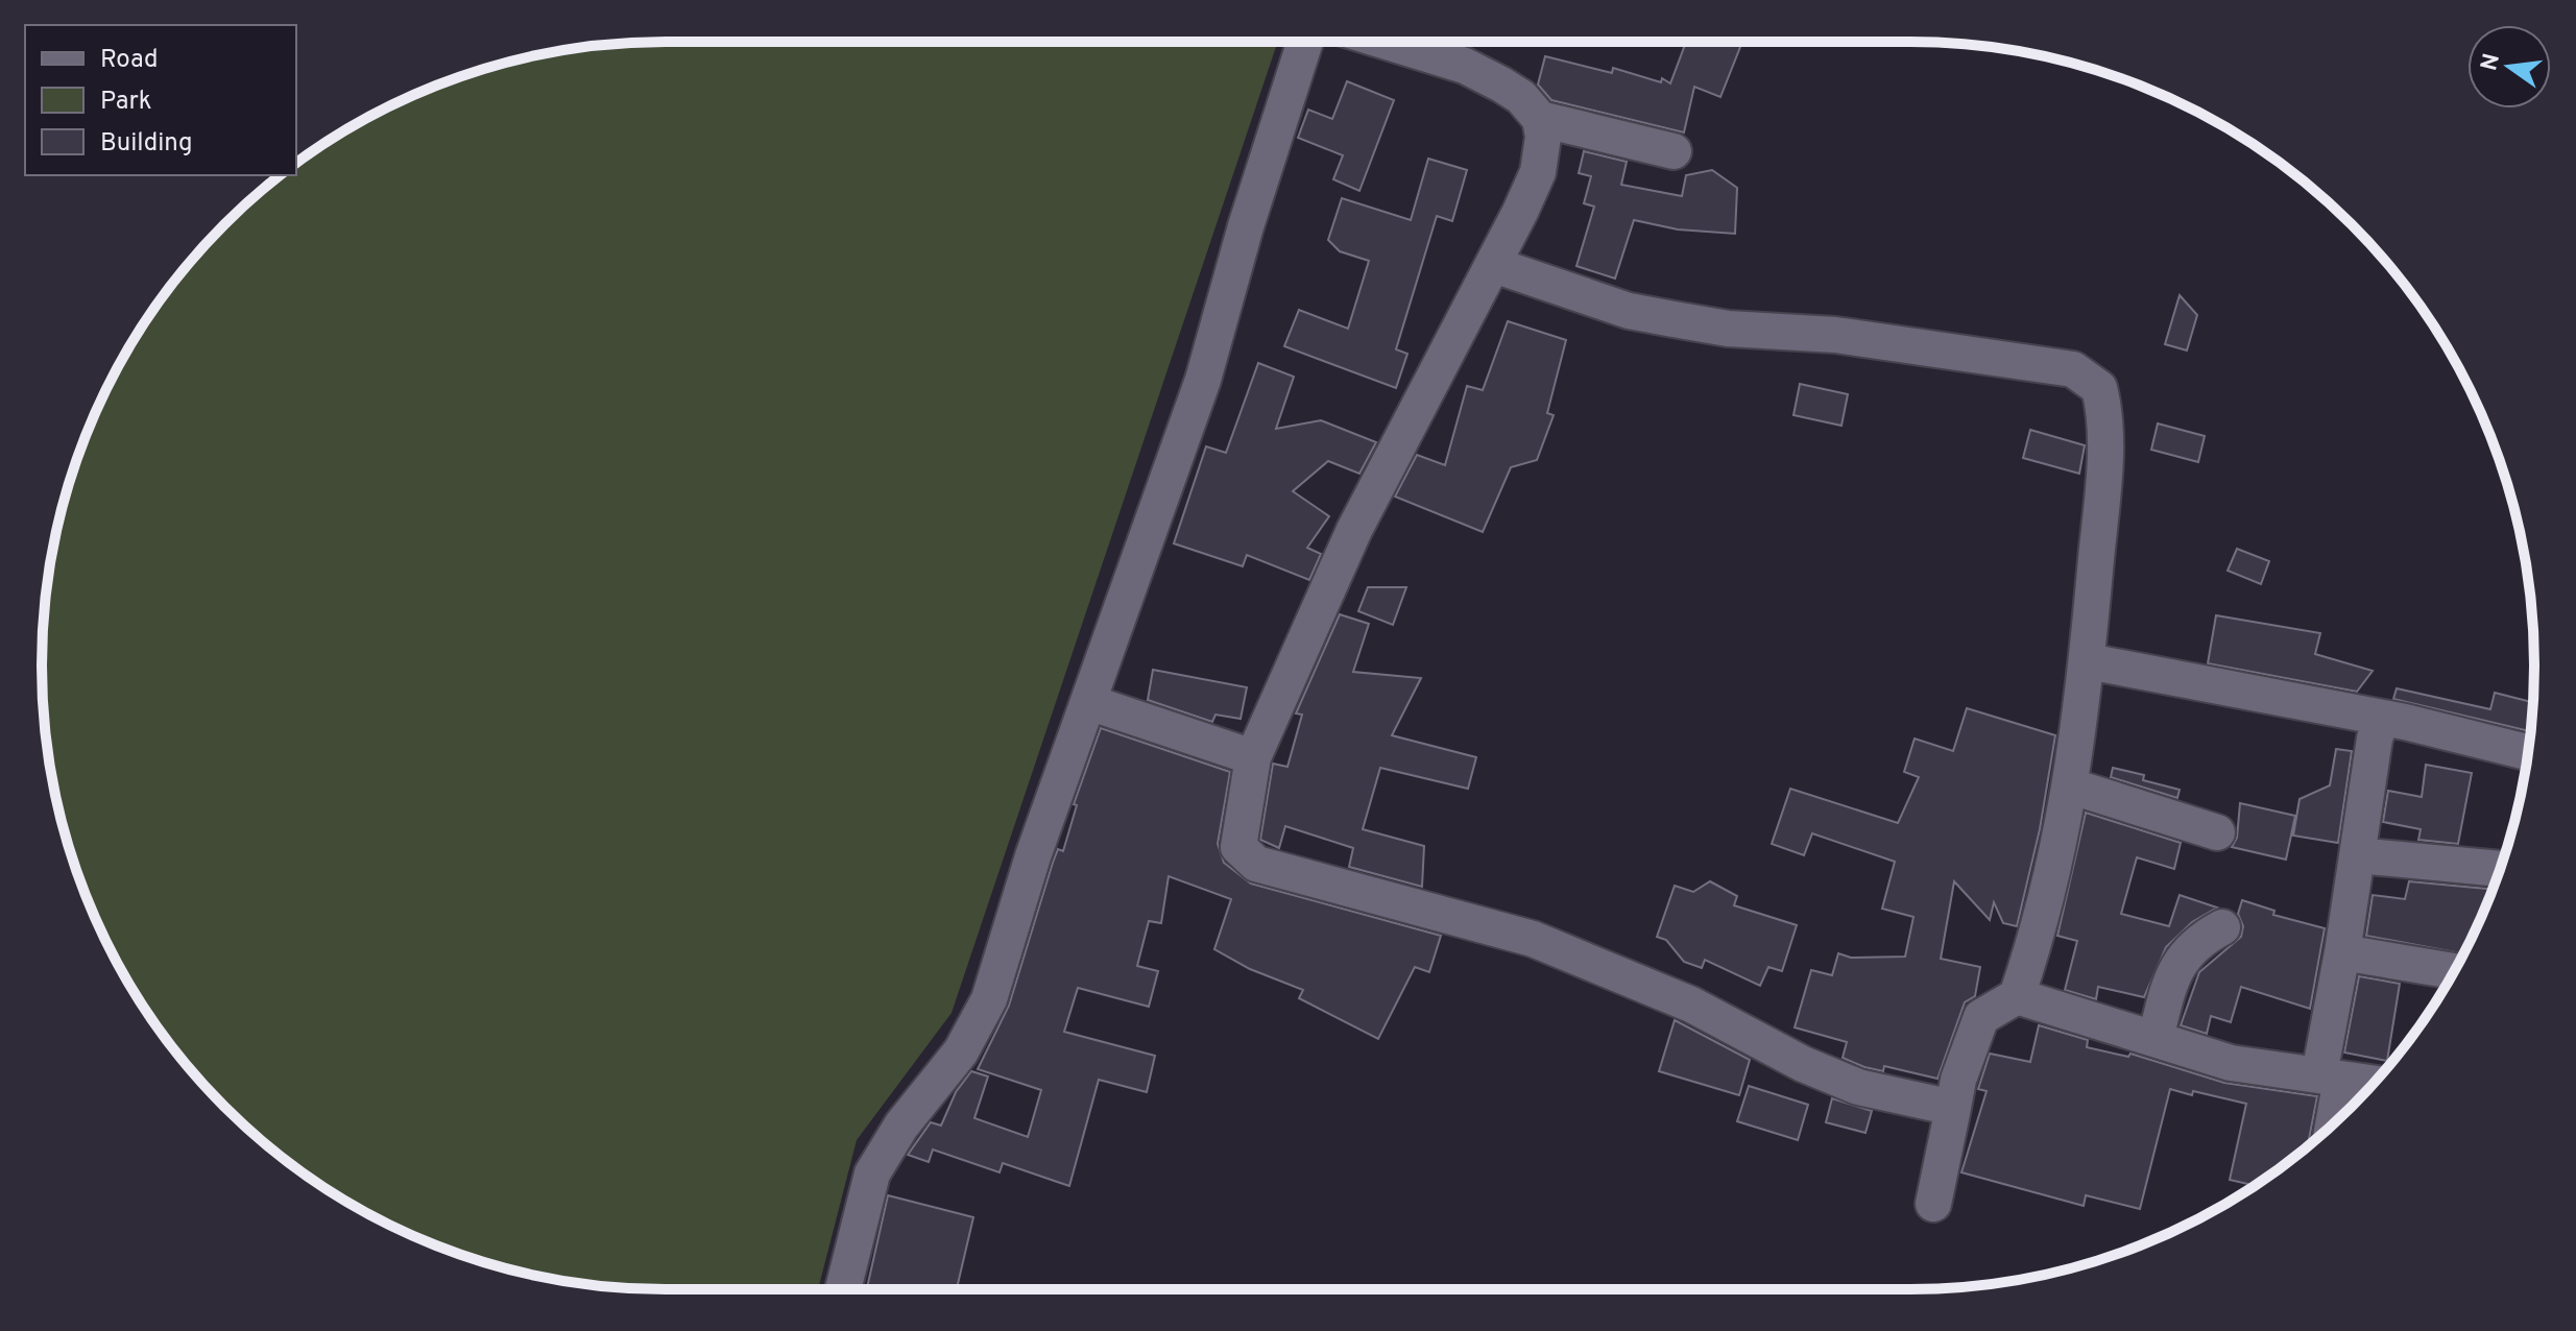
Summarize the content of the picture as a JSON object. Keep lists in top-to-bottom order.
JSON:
{
  "legend": ["Road", "Park", "Building"],
  "north": "left"
}
